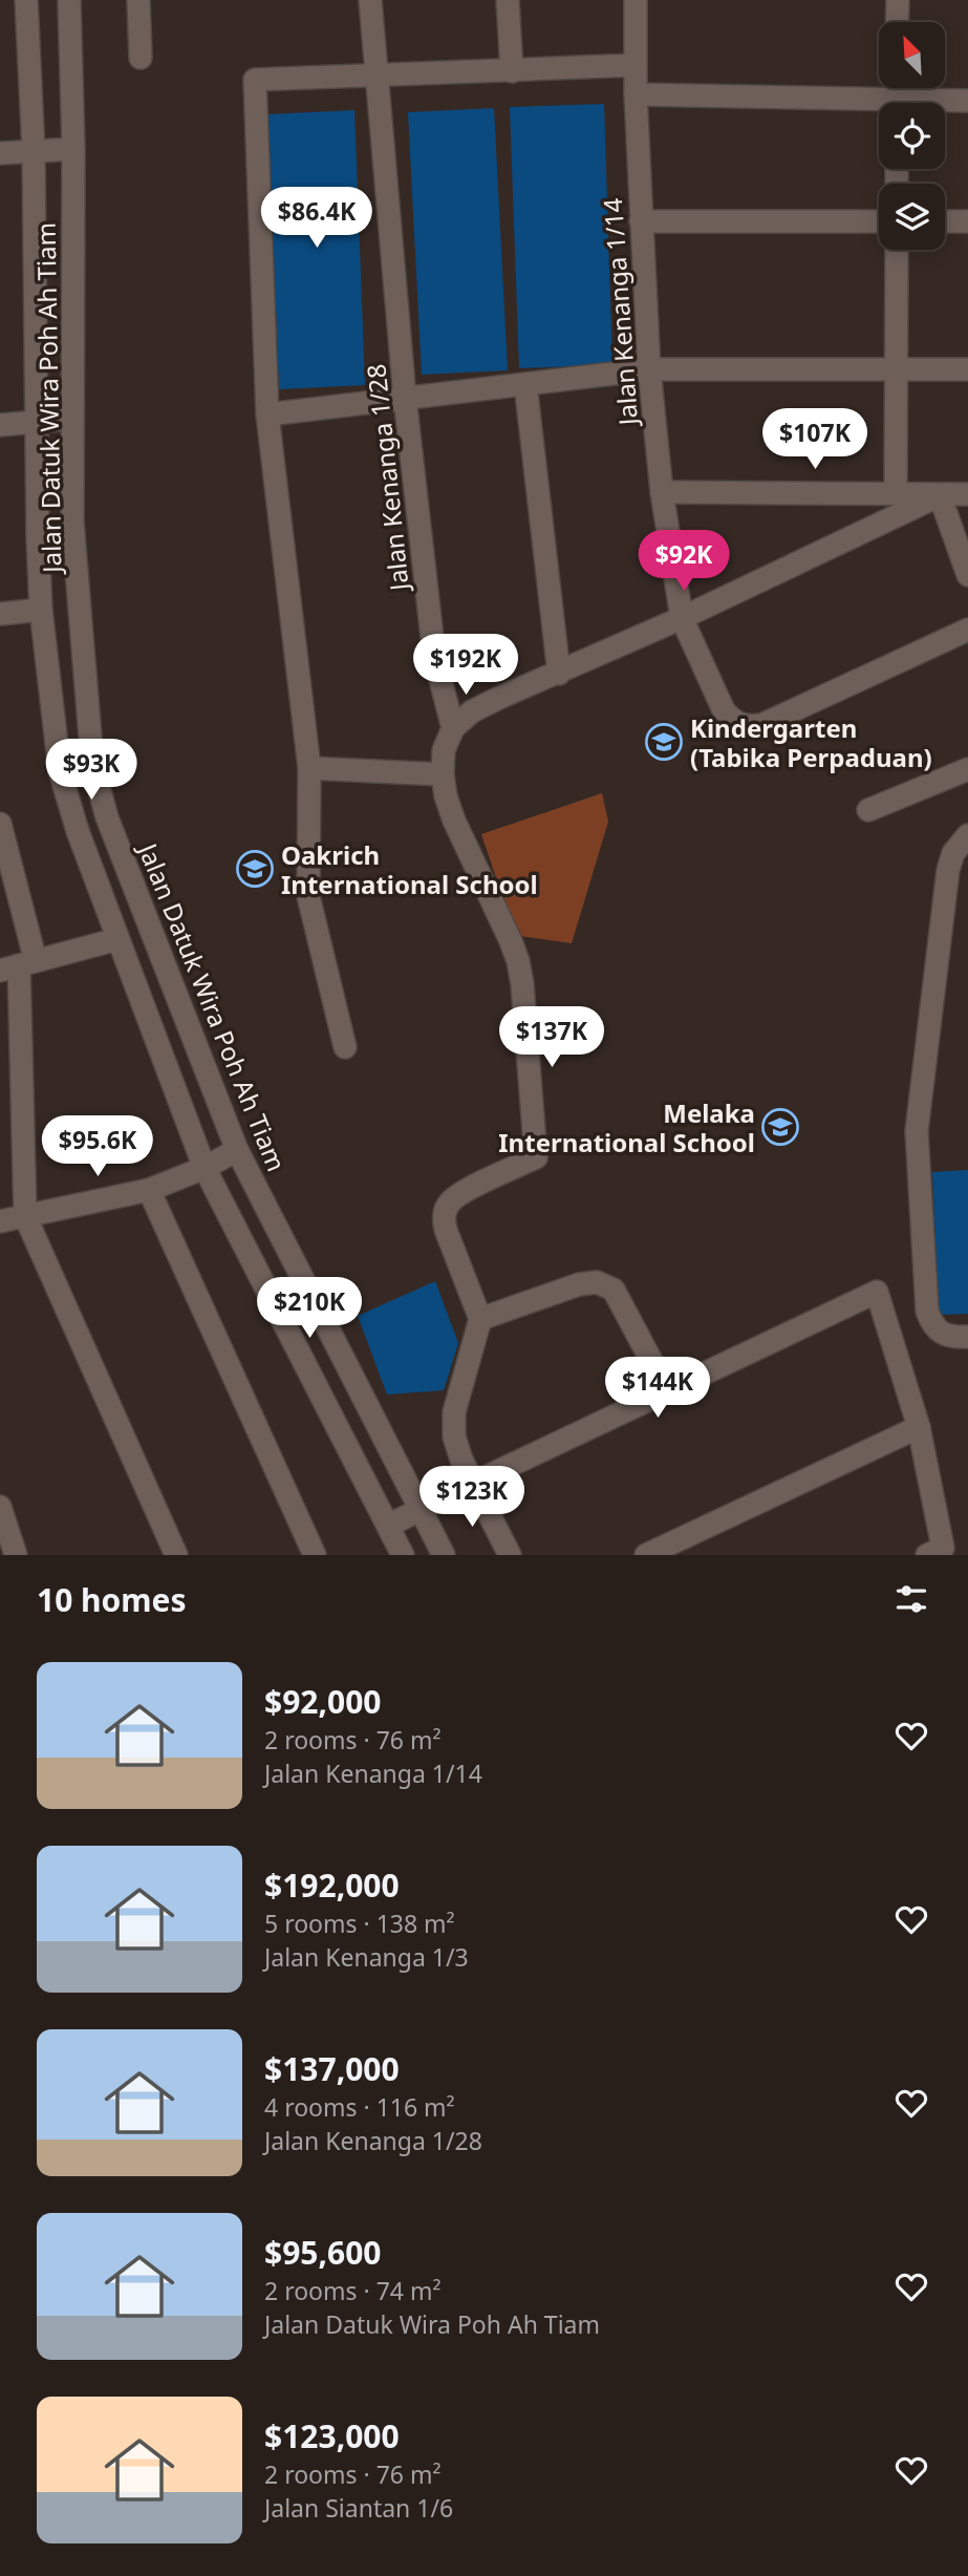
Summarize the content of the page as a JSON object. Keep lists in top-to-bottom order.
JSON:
{
  "streets": {
    "street": ["Jalan Kenanga 1/14", "Jalan Datuk Wira Poh Ah Tiam", "Jalan Kenanga 1/28"]
  },
  "places": {
    "school or university": ["Kindergarten (Tabika Perpaduan)", "Oakrich International School", "Melaka International School"]
  },
  "north": "top left",
  "page": {
    "price": [
      "$86.4K",
      "$107K",
      "$92K",
      "$192K",
      "$93K",
      "$137K",
      "$95.6K",
      "$210K",
      "$144K",
      "$123K"
    ],
    "heading": "10 homes",
    "list": [
      {
        "name": "$92,000",
        "note": "2 rooms · 76 m² · Jalan Kenanga 1/14"
      },
      {
        "name": "$192,000",
        "note": "5 rooms · 138 m² · Jalan Kenanga 1/3"
      },
      {
        "name": "$137,000",
        "note": "4 rooms · 116 m² · Jalan Kenanga 1/28"
      },
      {
        "name": "$95,600",
        "note": "2 rooms · 74 m² · Jalan Datuk Wira Poh Ah Tiam"
      },
      {
        "name": "$123,000",
        "note": "2 rooms · 76 m² · Jalan Siantan 1/6"
      }
    ]
  }
}
